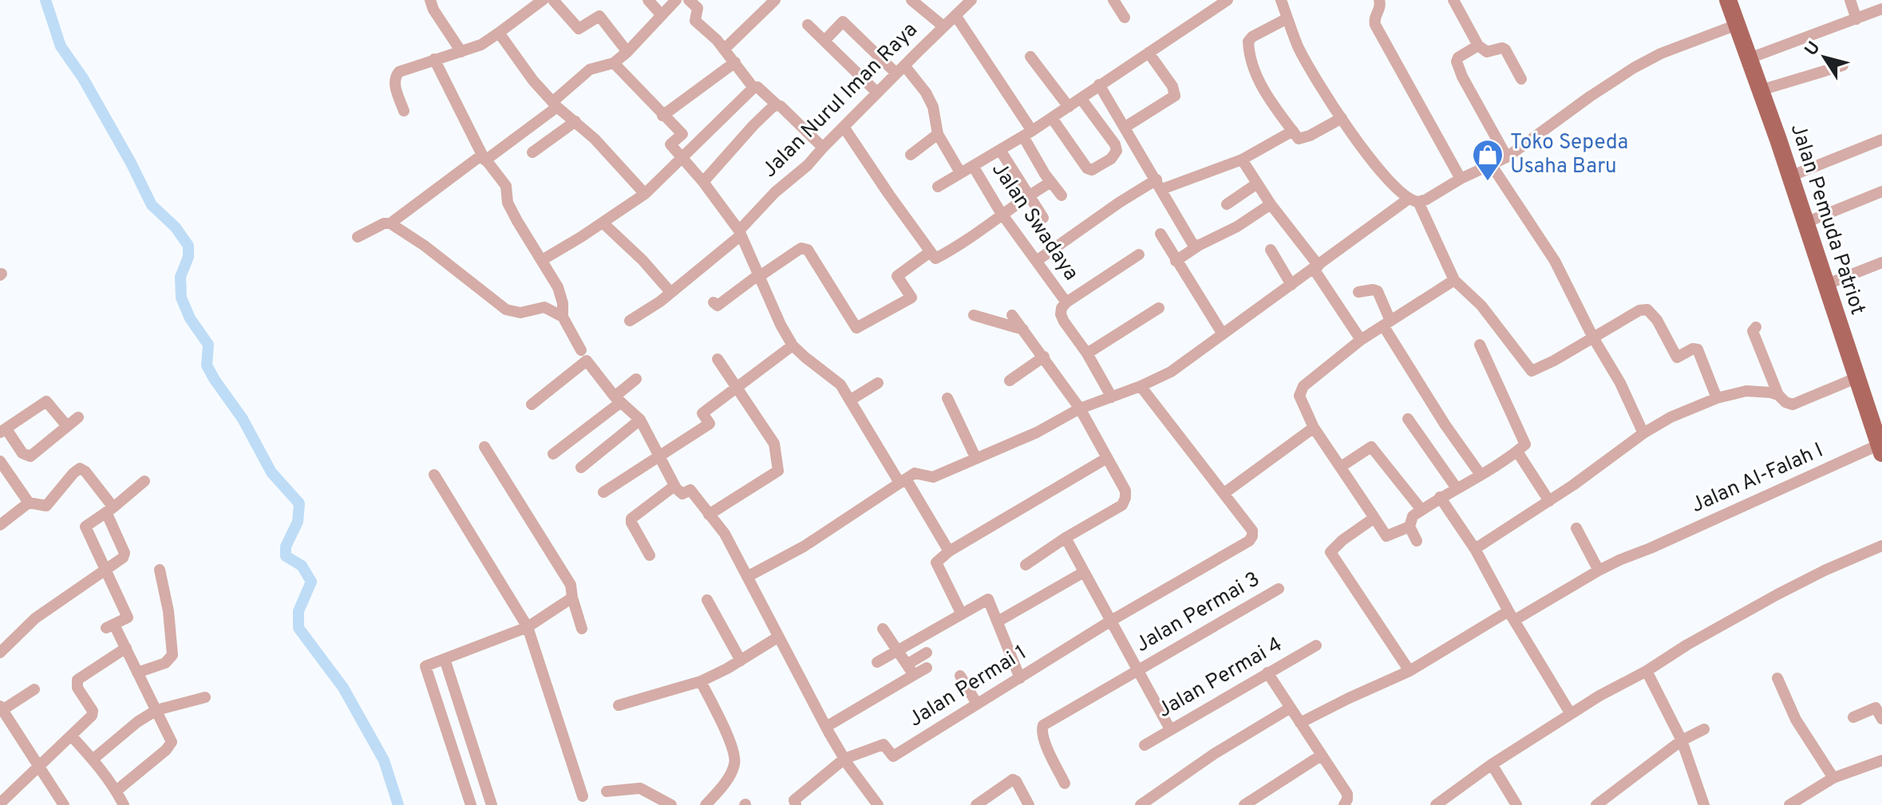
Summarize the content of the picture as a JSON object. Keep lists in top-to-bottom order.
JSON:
{
  "streets": {
    "main road": ["Jalan Pemuda Patriot"],
    "street": [
      "Jalan Nurul Iman Raya",
      "Jalan Swadaya",
      "Jalan Al-Falah I",
      "Jalan Permai 3",
      "Jalan Permai 4",
      "Jalan Permai 1"
    ]
  },
  "crossings": [
    ["Jalan Pemuda Patriot", "Jalan Al-Falah I"]
  ],
  "places": {
    "shop": ["Toko Sepeda Usaha Baru"]
  },
  "north": "top left"
}
